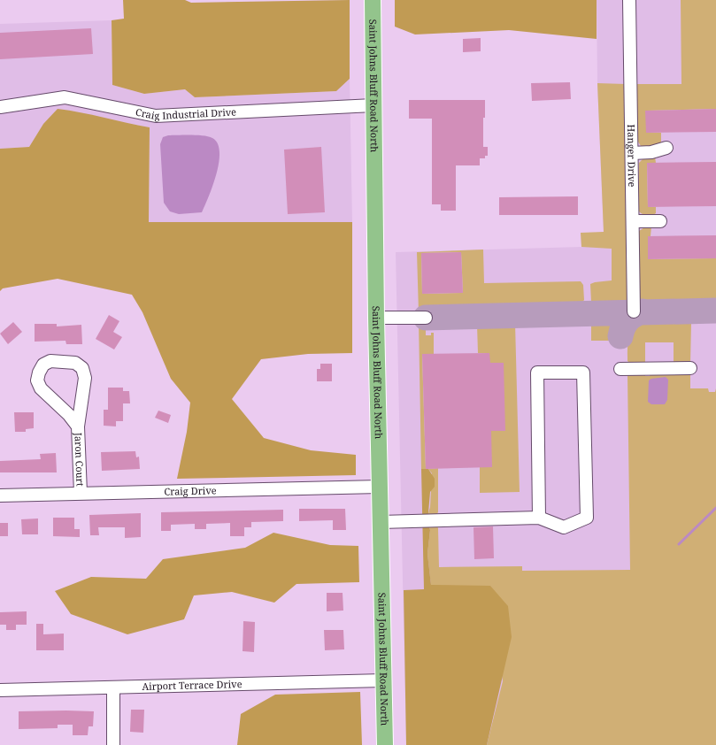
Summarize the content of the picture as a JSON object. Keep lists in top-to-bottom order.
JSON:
{
  "streets": {
    "main road": ["Saint Johns Bluff Road North"],
    "street": [
      "Craig Industrial Drive",
      "Hanger Drive",
      "Jaron Court",
      "Craig Drive",
      "Airport Terrace Drive"
    ]
  },
  "crossings": [
    ["Saint Johns Bluff Road North", "Craig Industrial Drive"],
    ["Saint Johns Bluff Road North", "Craig Drive"],
    ["Saint Johns Bluff Road North", "Airport Terrace Drive"],
    ["Jaron Court", "Craig Drive"]
  ]
}
